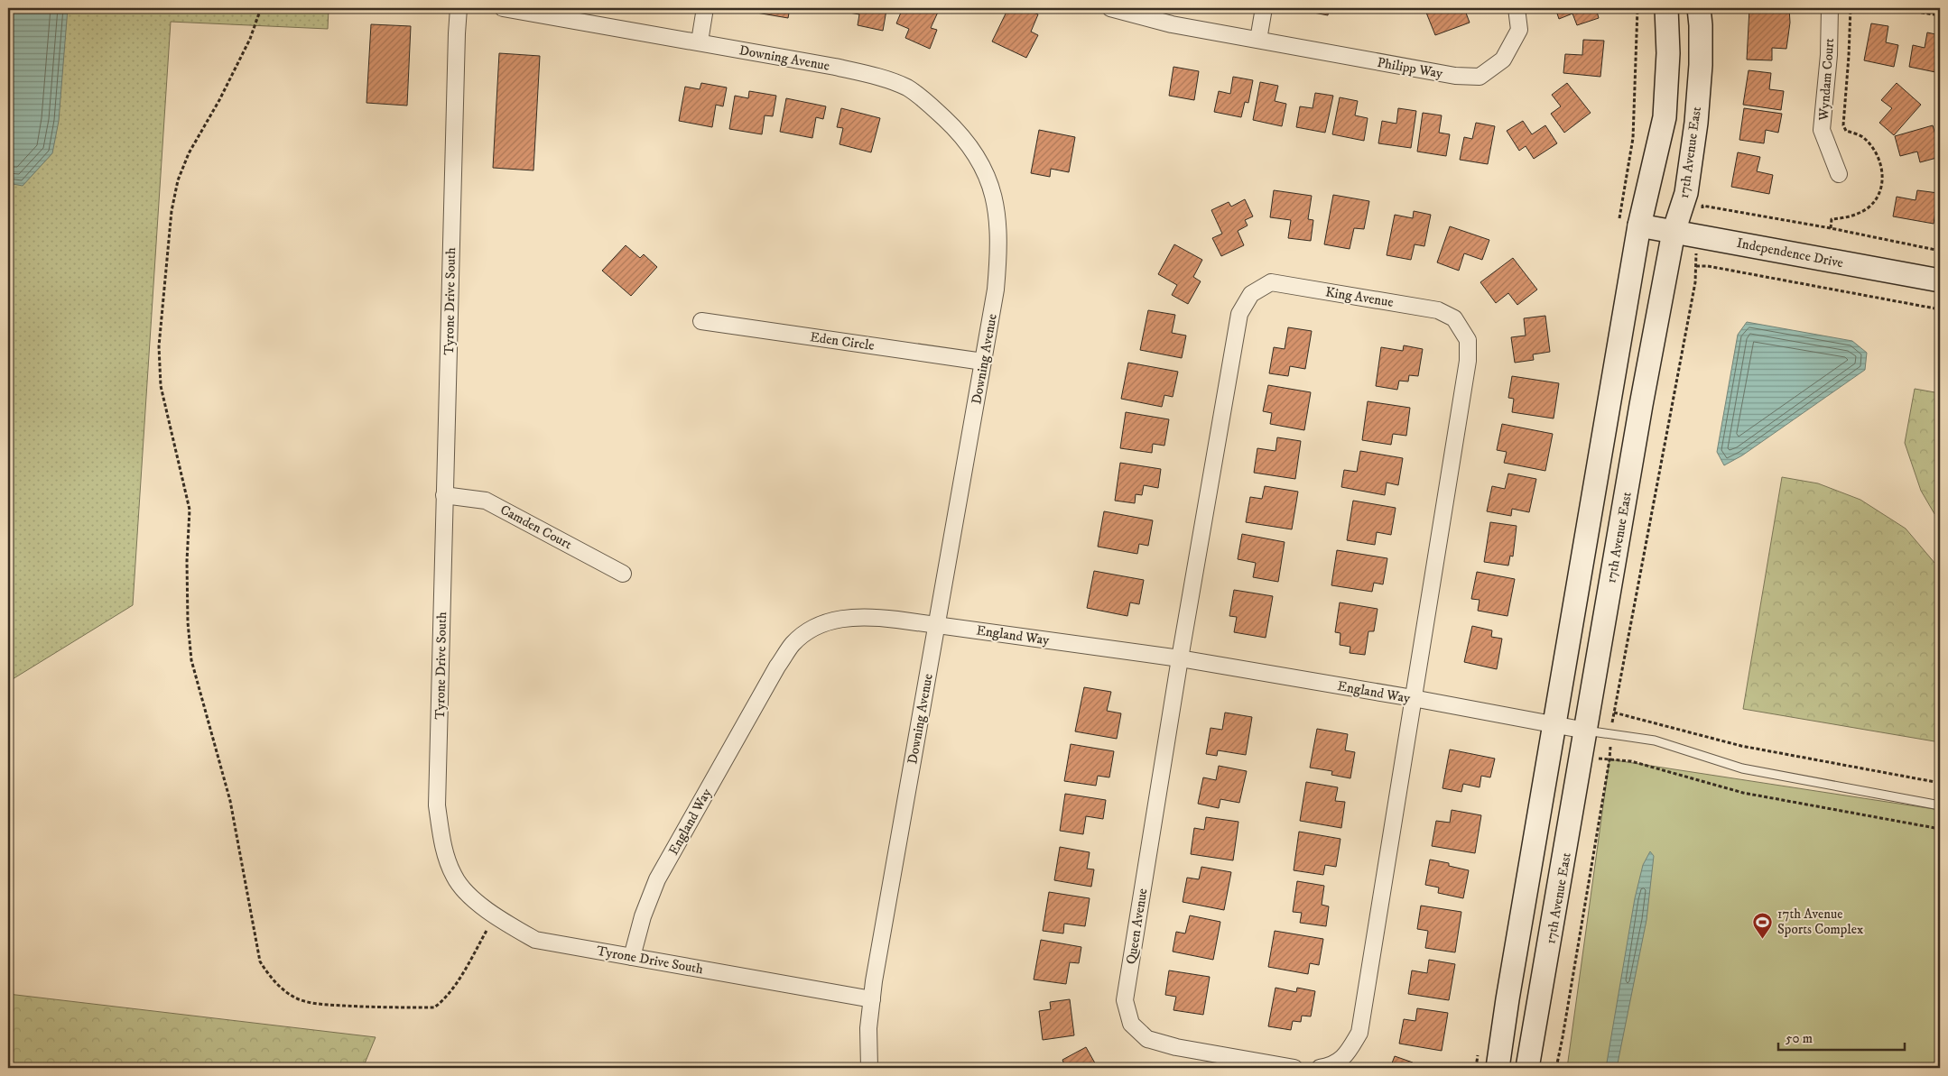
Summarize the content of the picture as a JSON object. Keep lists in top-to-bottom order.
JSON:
{
  "streets": {
    "street": [
      "Downing Avenue",
      "Philipp Way",
      "Wyndam Court",
      "17th Avenue East",
      "Independence Drive",
      "King Avenue",
      "Tyrone Drive South",
      "Eden Circle",
      "Camden Court",
      "England Way",
      "Queen Avenue"
    ]
  },
  "crossings": [
    ["Downing Avenue", "Tyrone Drive South"],
    ["Downing Avenue", "Eden Circle"],
    ["Downing Avenue", "England Way"],
    ["17th Avenue East", "Independence Drive"],
    ["17th Avenue East", "England Way"],
    ["King Avenue", "England Way"],
    ["King Avenue", "Queen Avenue"],
    ["Tyrone Drive South", "Camden Court"],
    ["Tyrone Drive South", "England Way"],
    ["England Way", "Queen Avenue"]
  ],
  "places": {
    "sports": ["17th Avenue Sports Complex"]
  },
  "scale_bar": "50 m"
}
